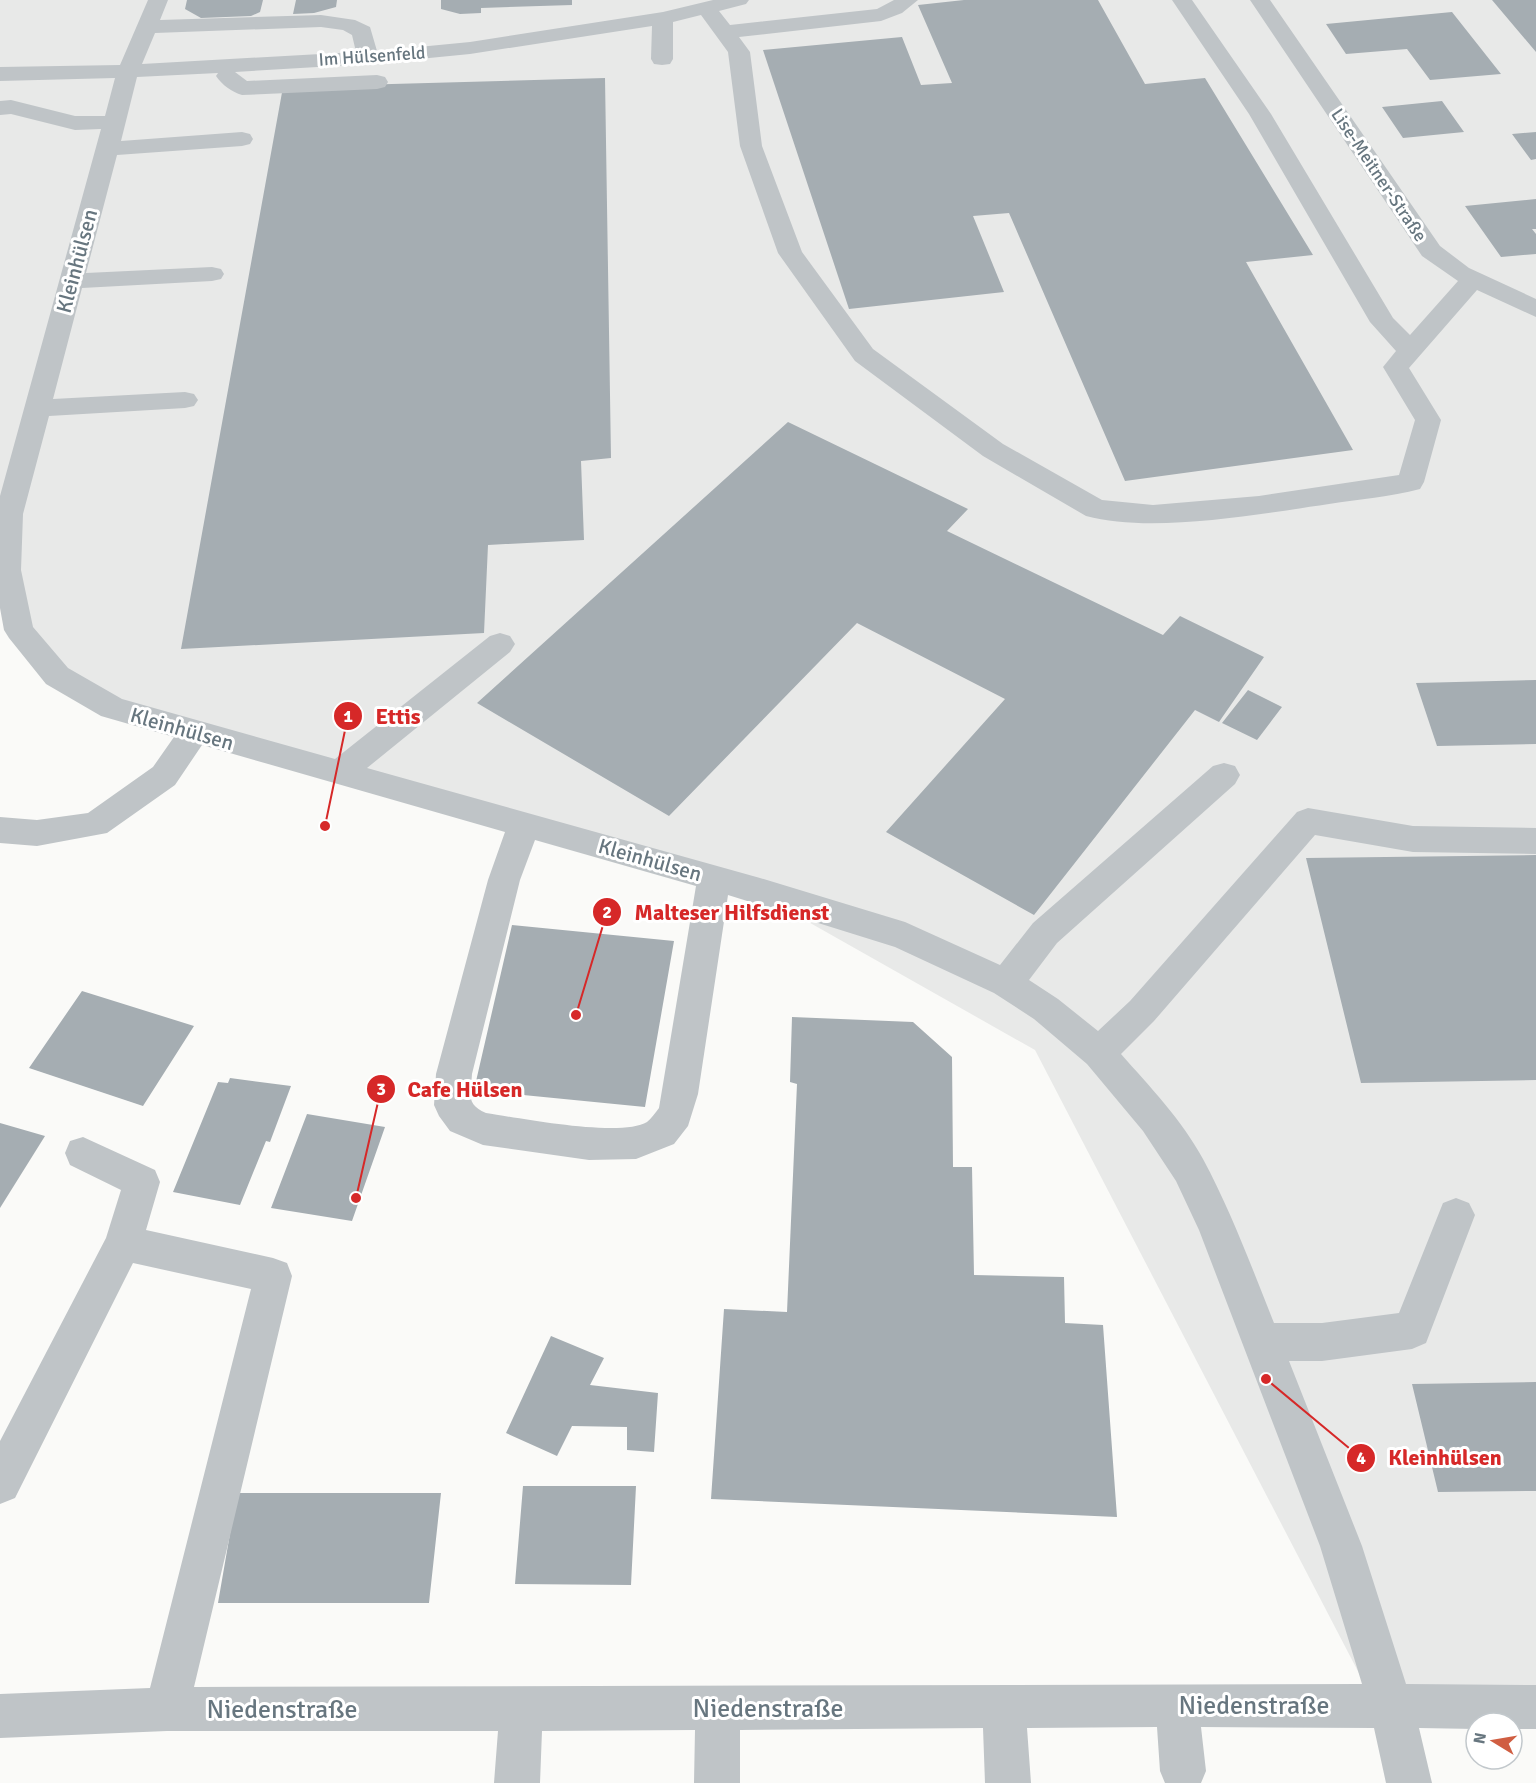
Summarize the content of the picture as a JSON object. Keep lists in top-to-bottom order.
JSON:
{
  "streets": {
    "street": [
      "Im Hülsenfeld",
      "Lise-Meitner-Straße",
      "Kleinhülsen",
      "Niedenstraße"
    ]
  },
  "crossings": [
    ["Im Hülsenfeld", "Kleinhülsen"],
    ["Kleinhülsen", "Niedenstraße"]
  ],
  "places": [
    "Ettis",
    "Malteser Hilfsdienst",
    "Cafe Hülsen",
    "Kleinhülsen"
  ],
  "north": "left"
}
